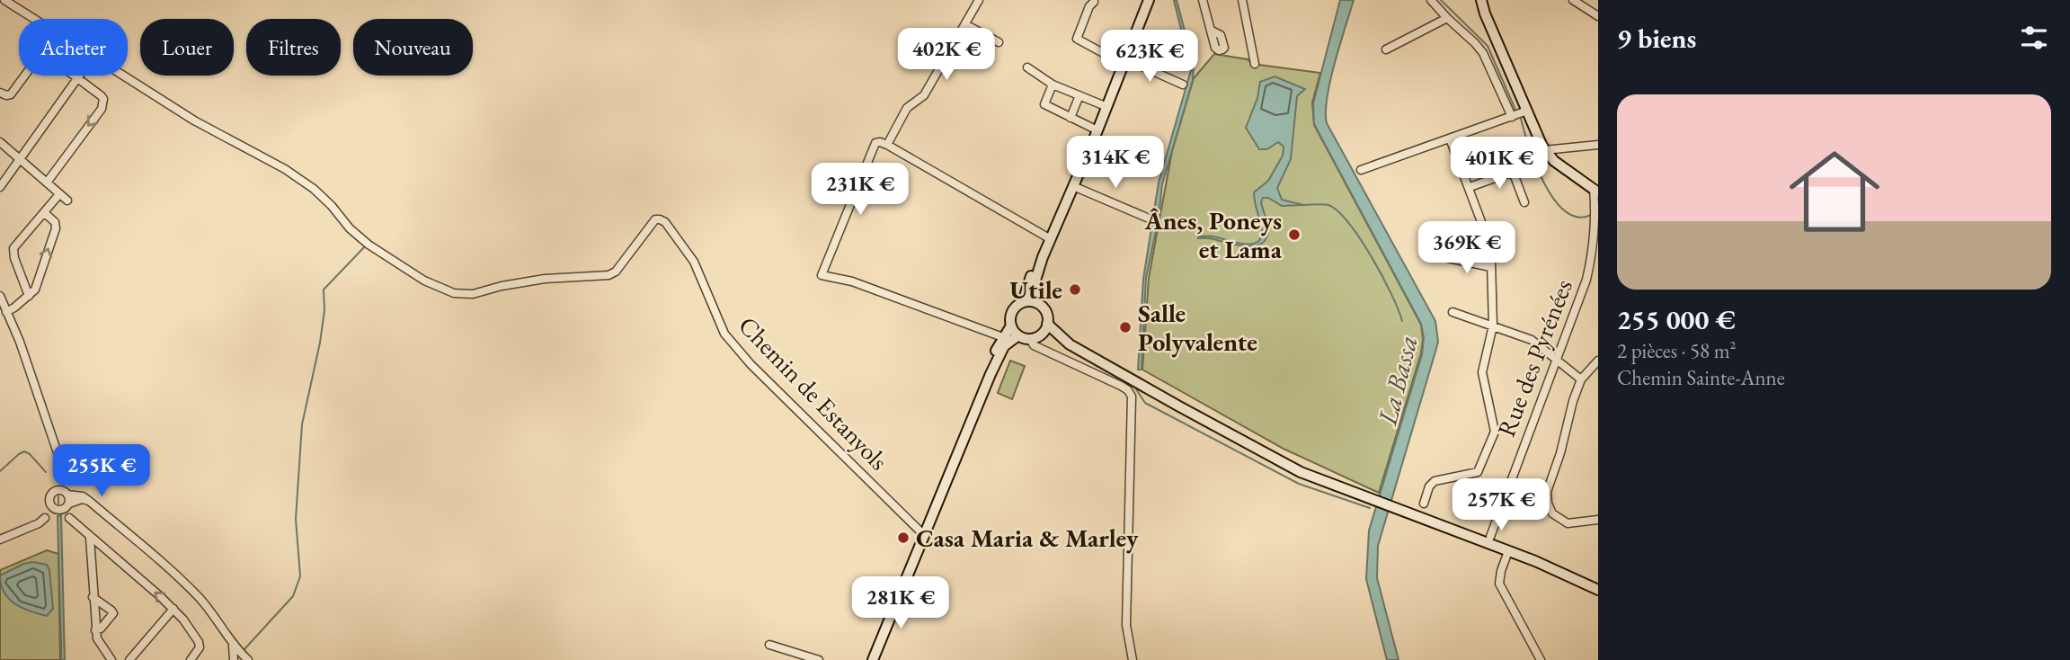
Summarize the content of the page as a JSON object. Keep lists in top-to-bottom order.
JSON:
{
  "streets": {
    "street": ["Rue des Pyrénées", "Chemin de Estanyols"]
  },
  "water": ["La Bassa"],
  "places": [
    "Ânes, Poneys et Lama",
    "Utile",
    "Salle Polyvalente",
    "Casa Maria & Marley"
  ],
  "page": {
    "heading": "9 biens",
    "chip": [
      "Acheter",
      "Louer",
      "Filtres",
      "Nouveau"
    ],
    "price": [
      "402K €",
      "623K €",
      "314K €",
      "401K €",
      "231K €",
      "369K €",
      "255K €",
      "257K €",
      "281K €"
    ],
    "list": [
      {
        "name": "255 000 €",
        "note": "2 pièces · 58 m² · Chemin Sainte-Anne"
      }
    ]
  }
}
